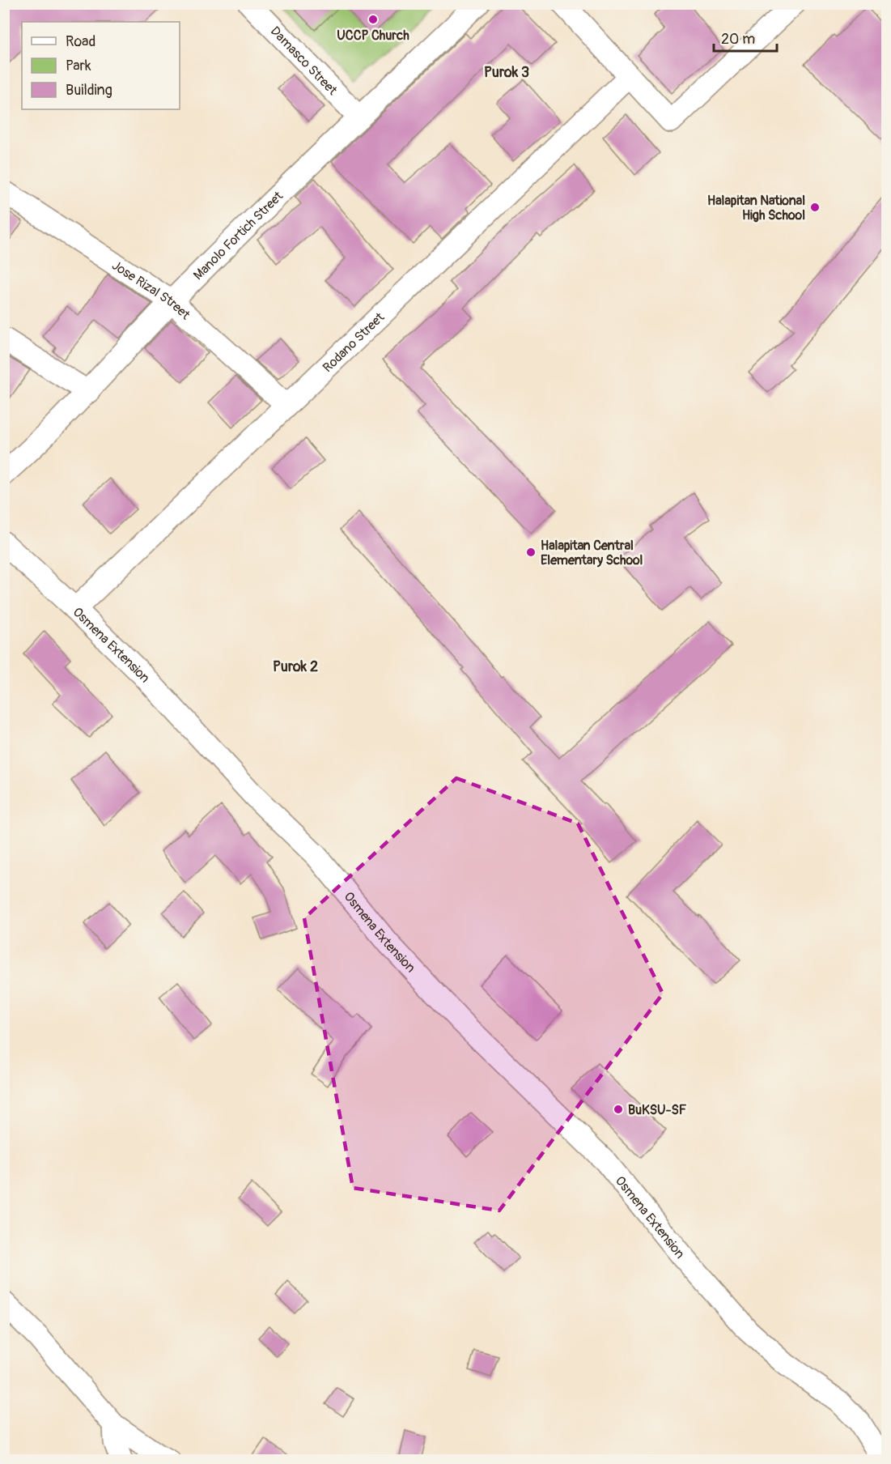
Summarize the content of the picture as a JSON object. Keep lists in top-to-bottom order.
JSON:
{
  "streets": {
    "street": [
      "Damasco Street",
      "Manolo Fortich Street",
      "Jose Rizal Street",
      "Rodano Street",
      "Osmena Extension"
    ]
  },
  "crossings": [
    ["Damasco Street", "Manolo Fortich Street"],
    ["Manolo Fortich Street", "Jose Rizal Street"],
    ["Jose Rizal Street", "Rodano Street"],
    ["Rodano Street", "Osmena Extension"]
  ],
  "districts": ["Purok 3", "Purok 2"],
  "places": [
    "UCCP Church",
    "Halapitan National High School",
    "Halapitan Central Elementary School",
    "BuKSU-SF"
  ],
  "legend": ["Road", "Park", "Building"],
  "scale_bar": "20 m"
}
